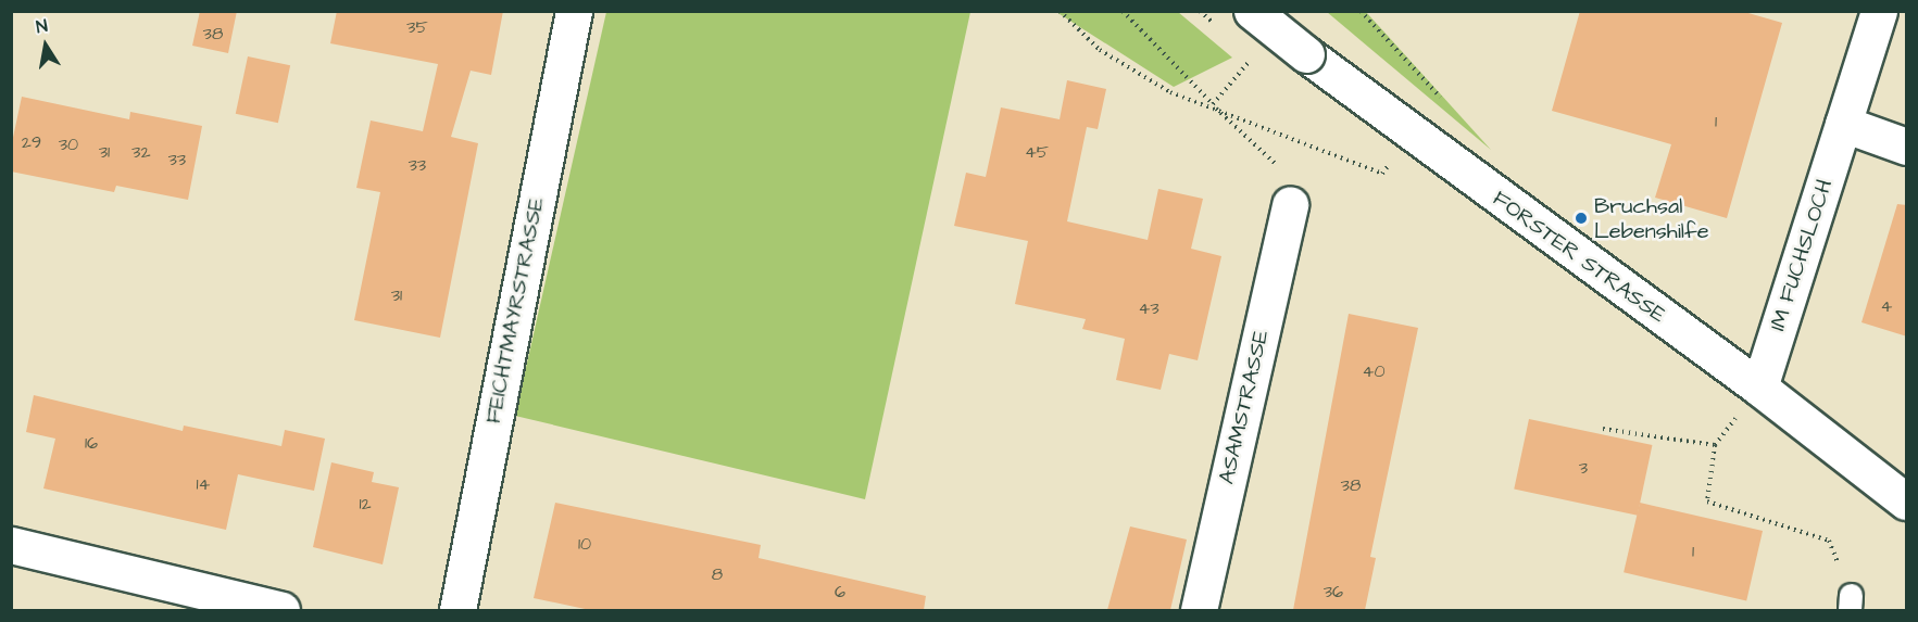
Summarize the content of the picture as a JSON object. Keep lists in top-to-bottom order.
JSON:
{
  "streets": {
    "street": [
      "IM FUCHSLOCH",
      "FORSTER STRASSE",
      "FEICHTMAYRSTRASSE",
      "ASAMSTRASSE"
    ]
  },
  "crossings": [
    ["IM FUCHSLOCH", "FORSTER STRASSE"]
  ],
  "places": ["Bruchsal Lebenshilfe"],
  "house_numbers": [
    "35",
    "38",
    "1",
    "29",
    "30",
    "31",
    "32",
    "45",
    "33",
    "33",
    "31",
    "4",
    "43",
    "40",
    "16",
    "3",
    "14",
    "38",
    "12",
    "10",
    "1",
    "8",
    "6",
    "36"
  ],
  "north": "top"
}
